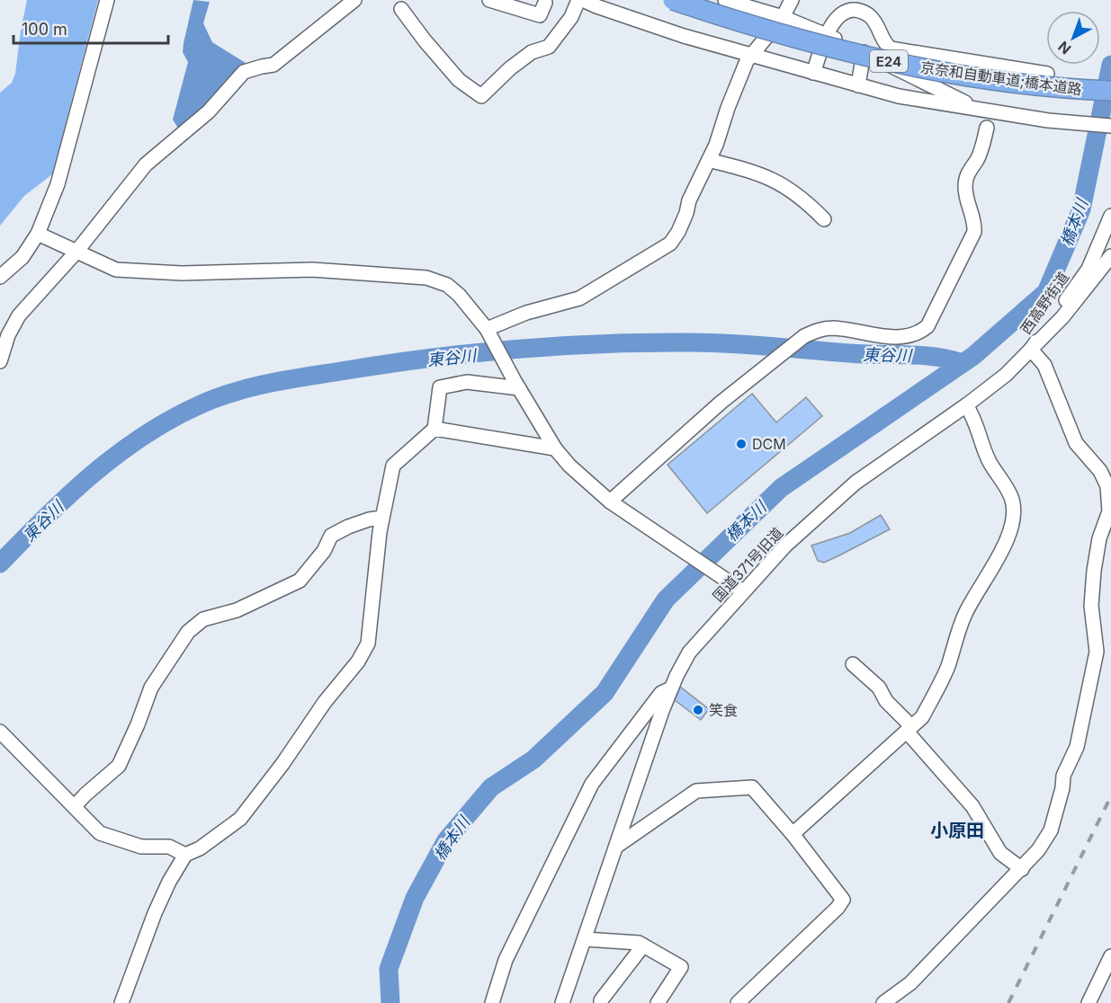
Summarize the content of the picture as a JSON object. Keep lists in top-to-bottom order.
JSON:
{
  "streets": {
    "highway": ["E24", "京奈和自動車道;橋本道路"],
    "street": ["西高野街道", "国道371号旧道"]
  },
  "crossings": [
    ["西高野街道", "国道371号旧道"]
  ],
  "districts": ["小原田"],
  "water": ["橋本川", "東谷川"],
  "places": ["DCM", "笑食"],
  "scale_bar": "100 m",
  "north": "bottom left"
}
